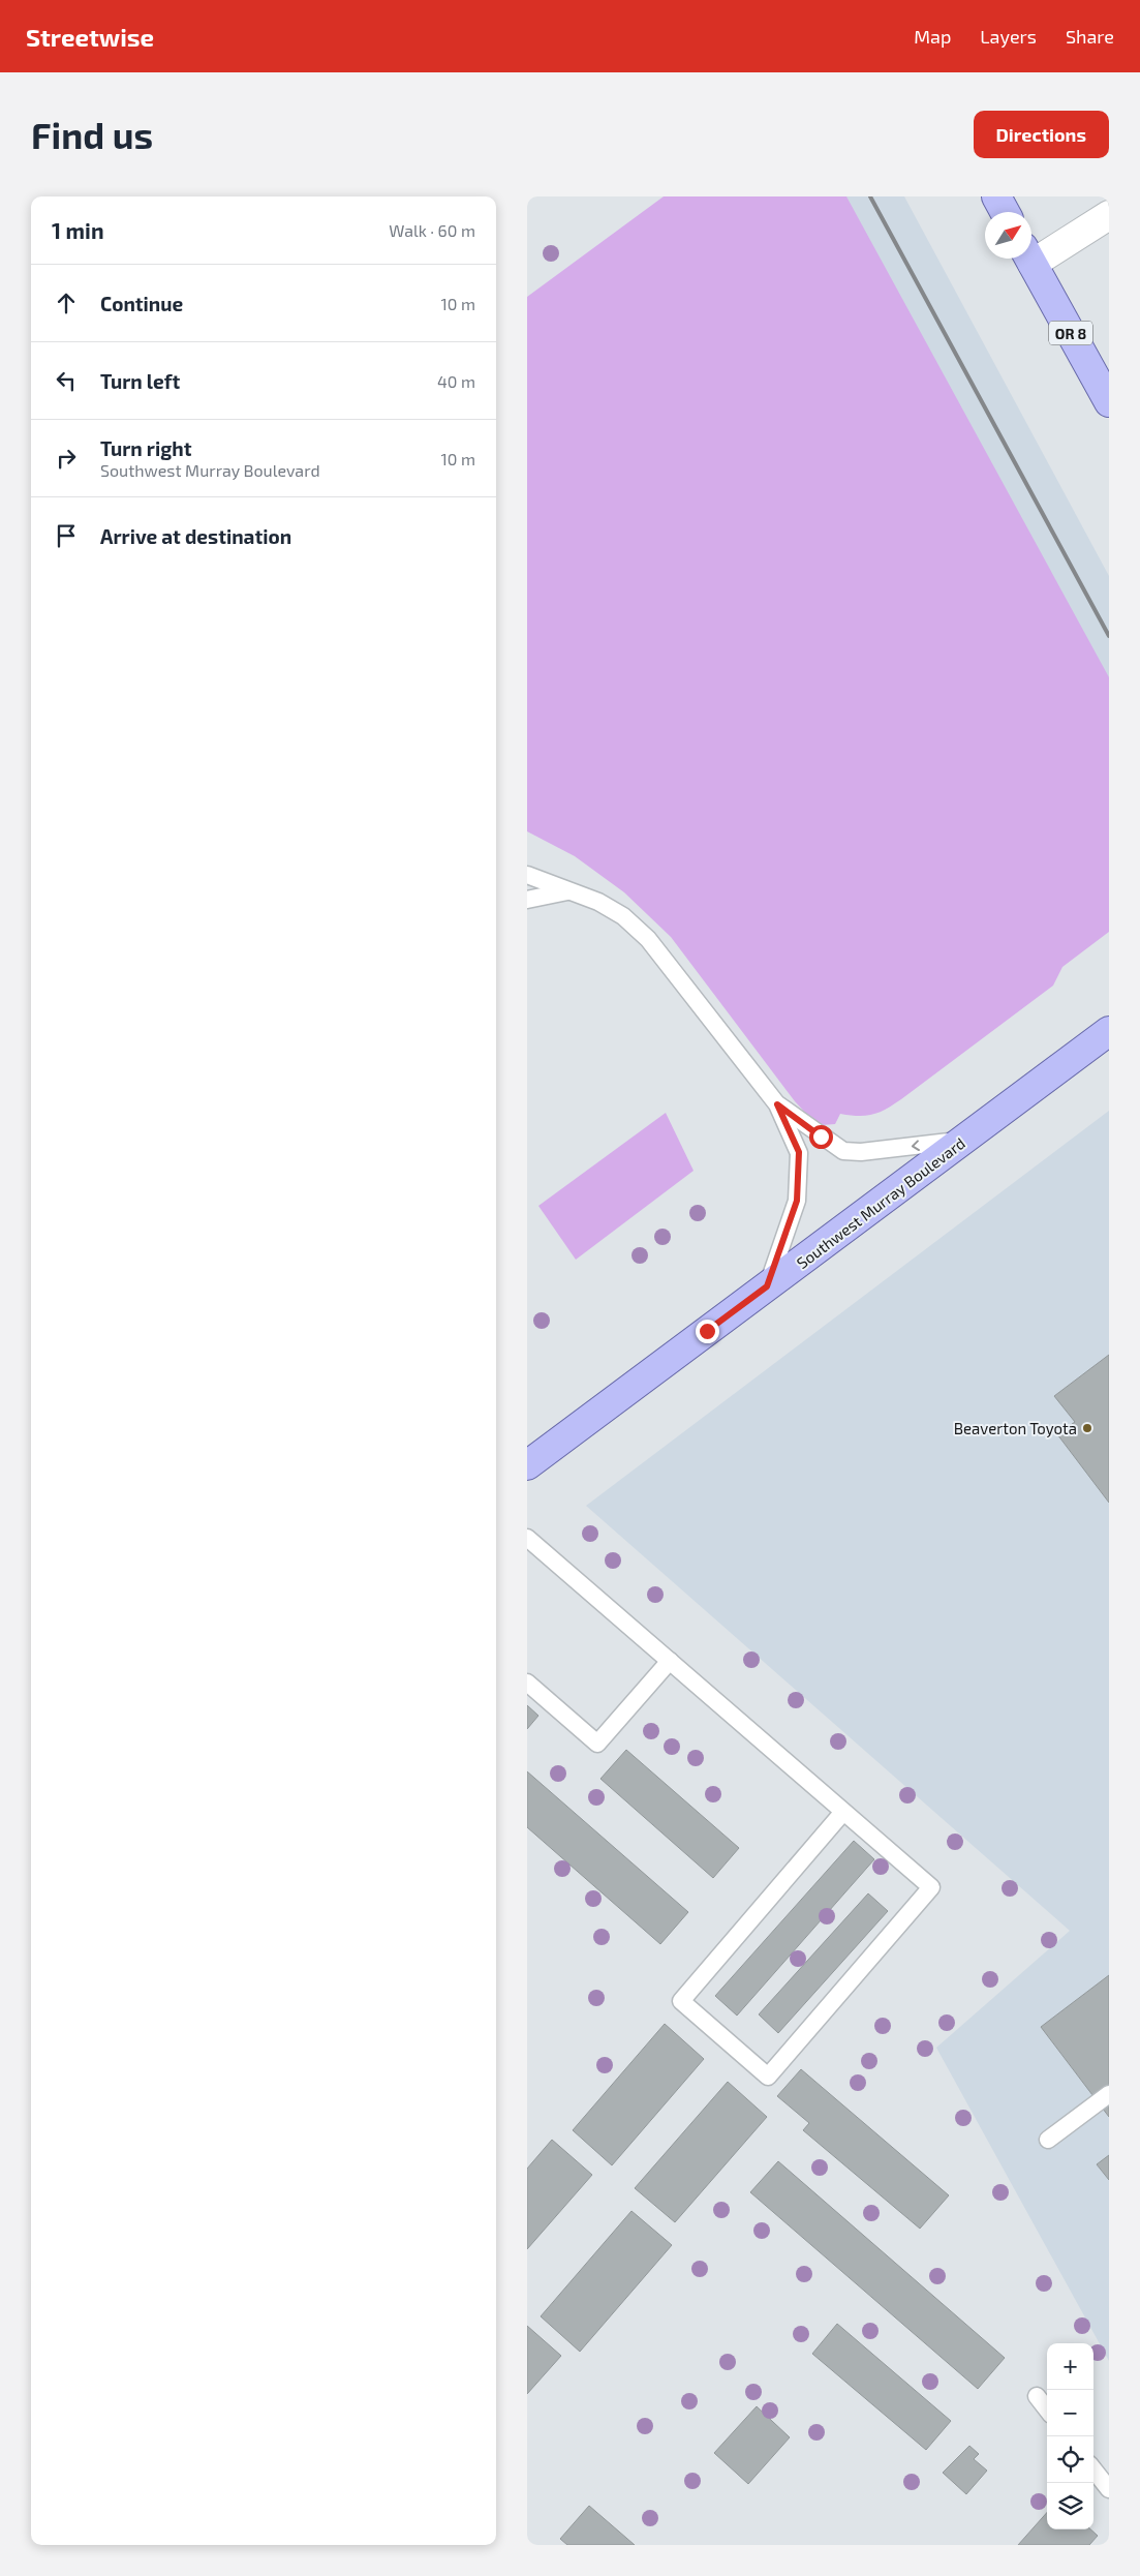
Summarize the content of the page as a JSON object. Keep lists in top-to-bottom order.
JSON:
{
  "streets": {
    "main road": ["OR 8", "Southwest Murray Boulevard"]
  },
  "places": ["Beaverton Toyota"],
  "north": "top right",
  "page": {
    "header": "Streetwise",
    "nav": ["Map", "Layers", "Share"],
    "buttons": "Directions",
    "title": "Find us",
    "heading": ["1 min", "Walk · 60 m"],
    "list": [
      ["Continue", "10 m"],
      ["Turn left", "40 m"],
      ["Turn right", "Southwest Murray Boulevard", "10 m"],
      "Arrive at destination"
    ],
    "map_buttons": ["+", "−"]
  }
}
